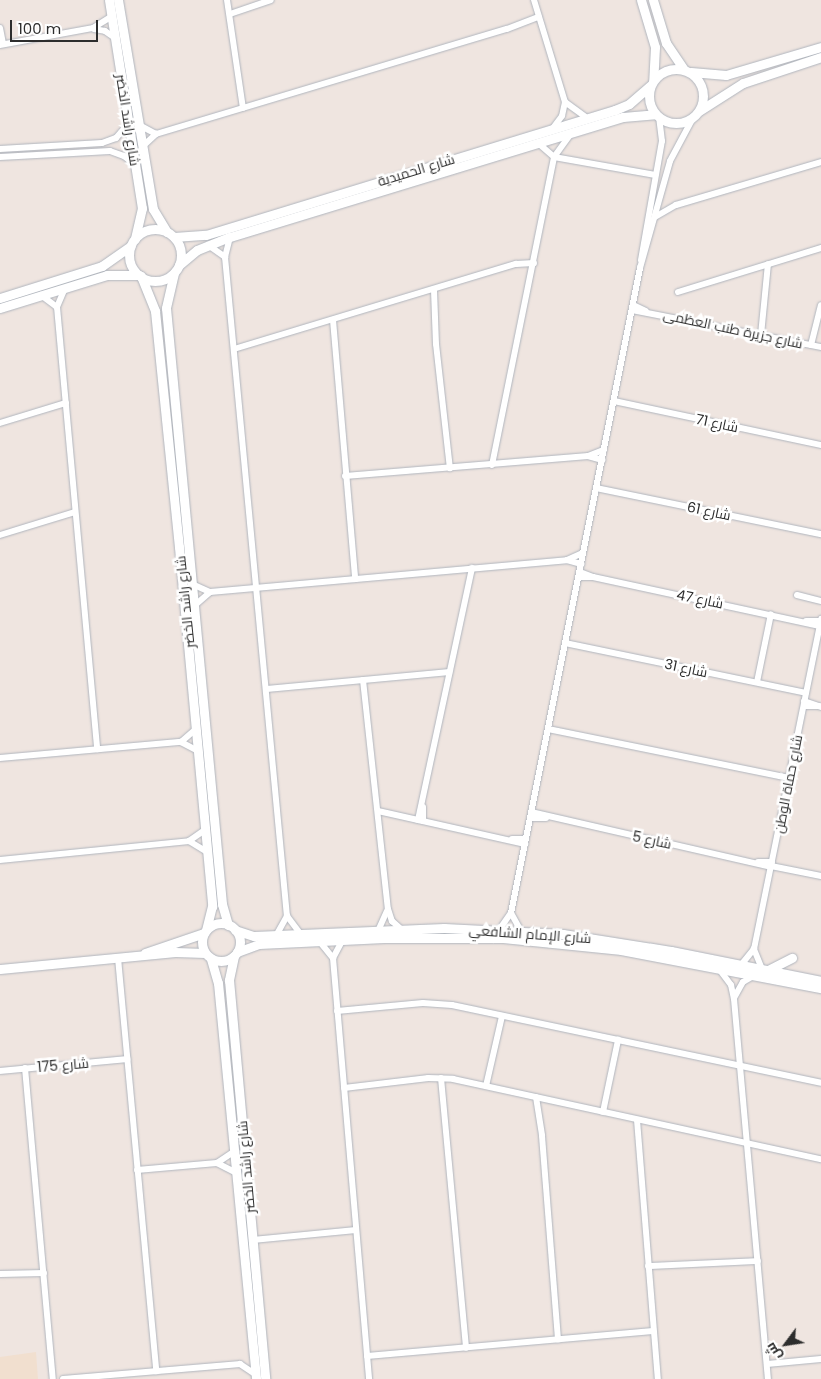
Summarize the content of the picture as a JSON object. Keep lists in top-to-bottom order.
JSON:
{
  "streets": {
    "street": [
      "شارع راشد الخضر",
      "شارع الحميدية",
      "شارع جزيرة طنب العظمى",
      "شارع 71",
      "شارع 61",
      "شارع 47",
      "شارع 31",
      "شارع حماة الوطن",
      "شارع 5",
      "شارع الإمام الشافعي",
      "شارع 175"
    ]
  },
  "crossings": [
    ["شارع راشد الخضر", "شارع الحميدية"],
    ["شارع راشد الخضر", "شارع الإمام الشافعي"],
    ["شارع 47", "شارع حماة الوطن"],
    ["شارع 31", "شارع حماة الوطن"],
    ["شارع حماة الوطن", "شارع 5"],
    ["شارع حماة الوطن", "شارع الإمام الشافعي"]
  ],
  "scale_bar": "100 m",
  "north": "bottom left"
}
